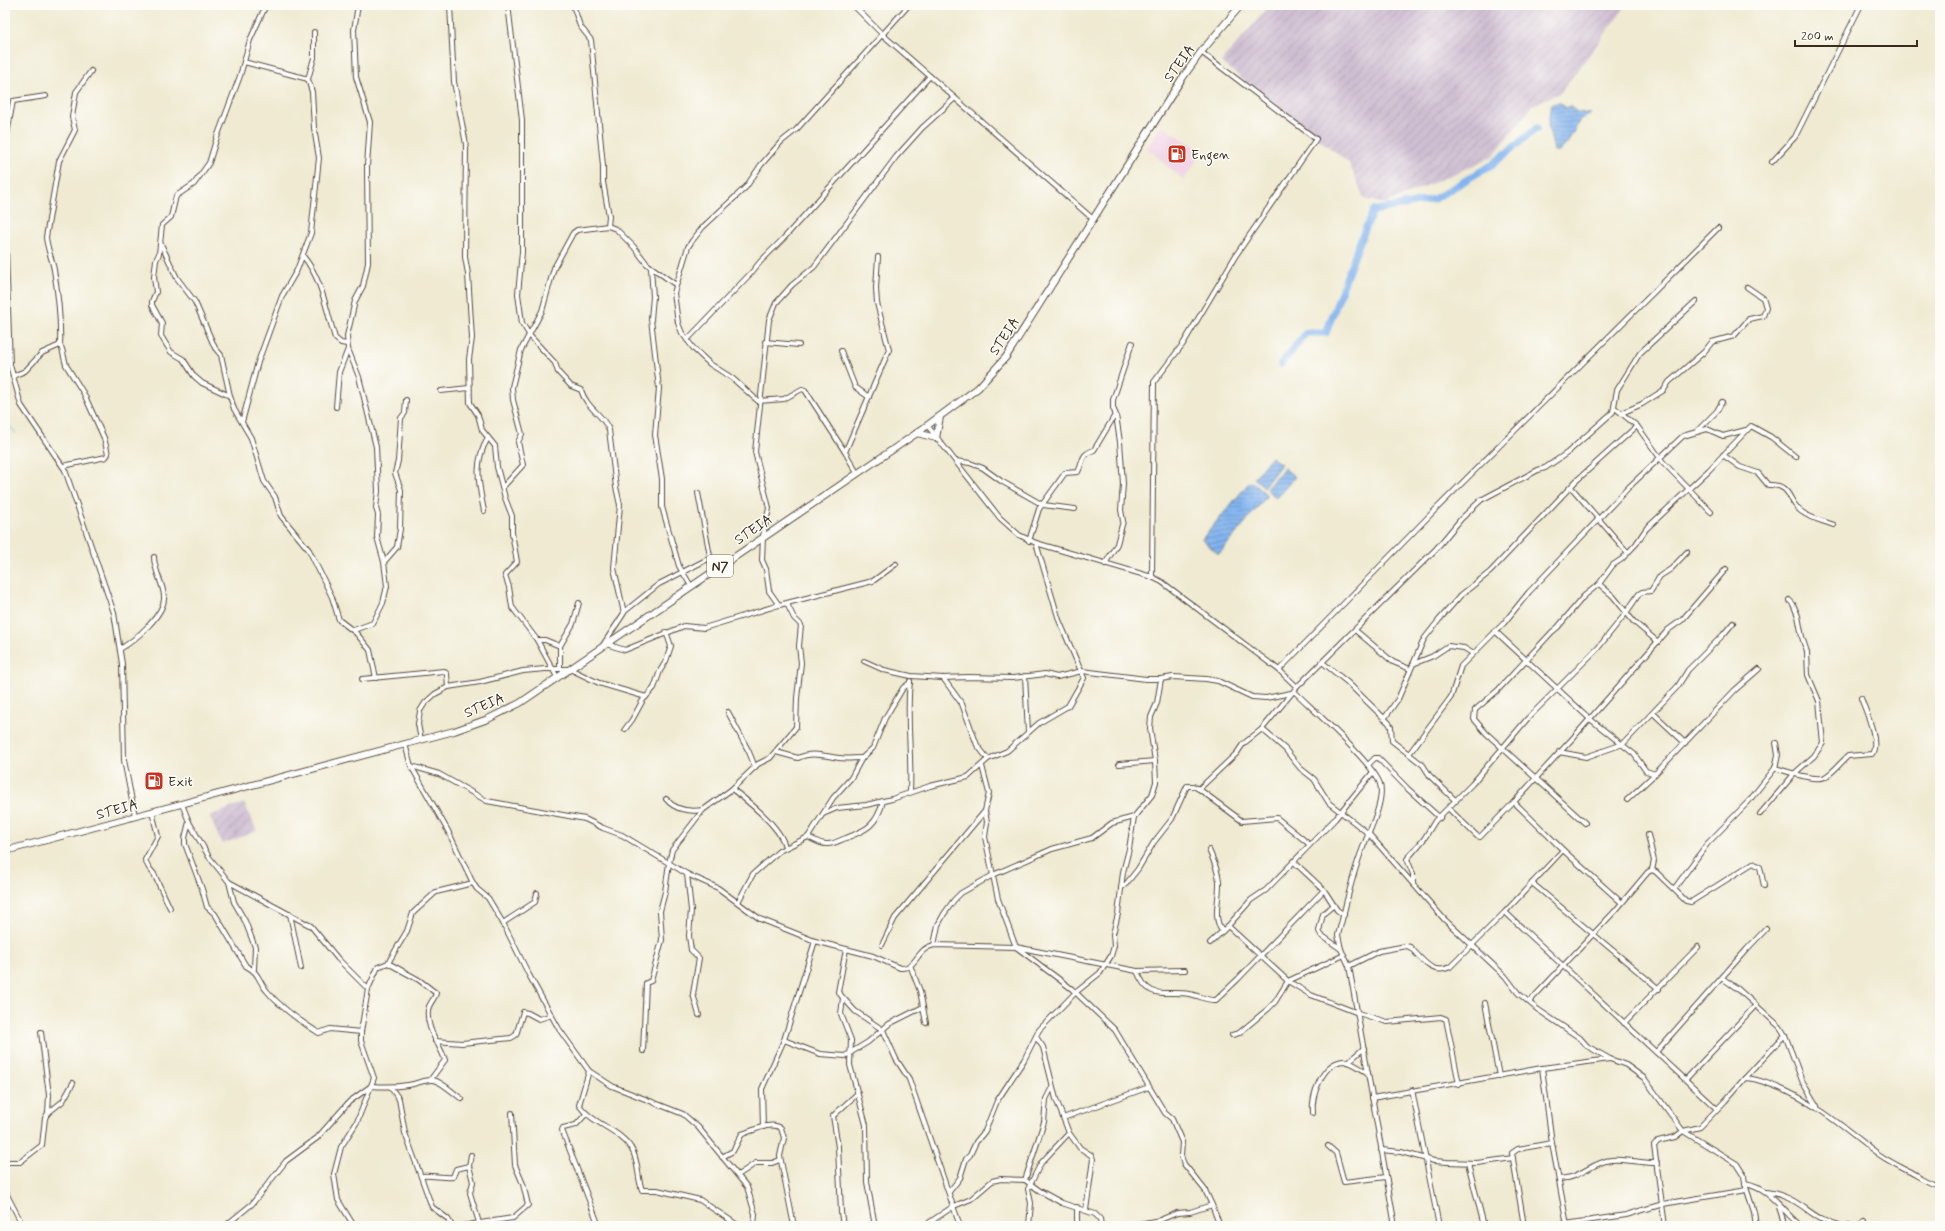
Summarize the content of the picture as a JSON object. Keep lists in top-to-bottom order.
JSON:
{
  "streets": {
    "main road": ["STEIA", "N7"]
  },
  "places": {
    "fuel station": ["Engen", "Exit"]
  },
  "scale_bar": "200 m"
}
